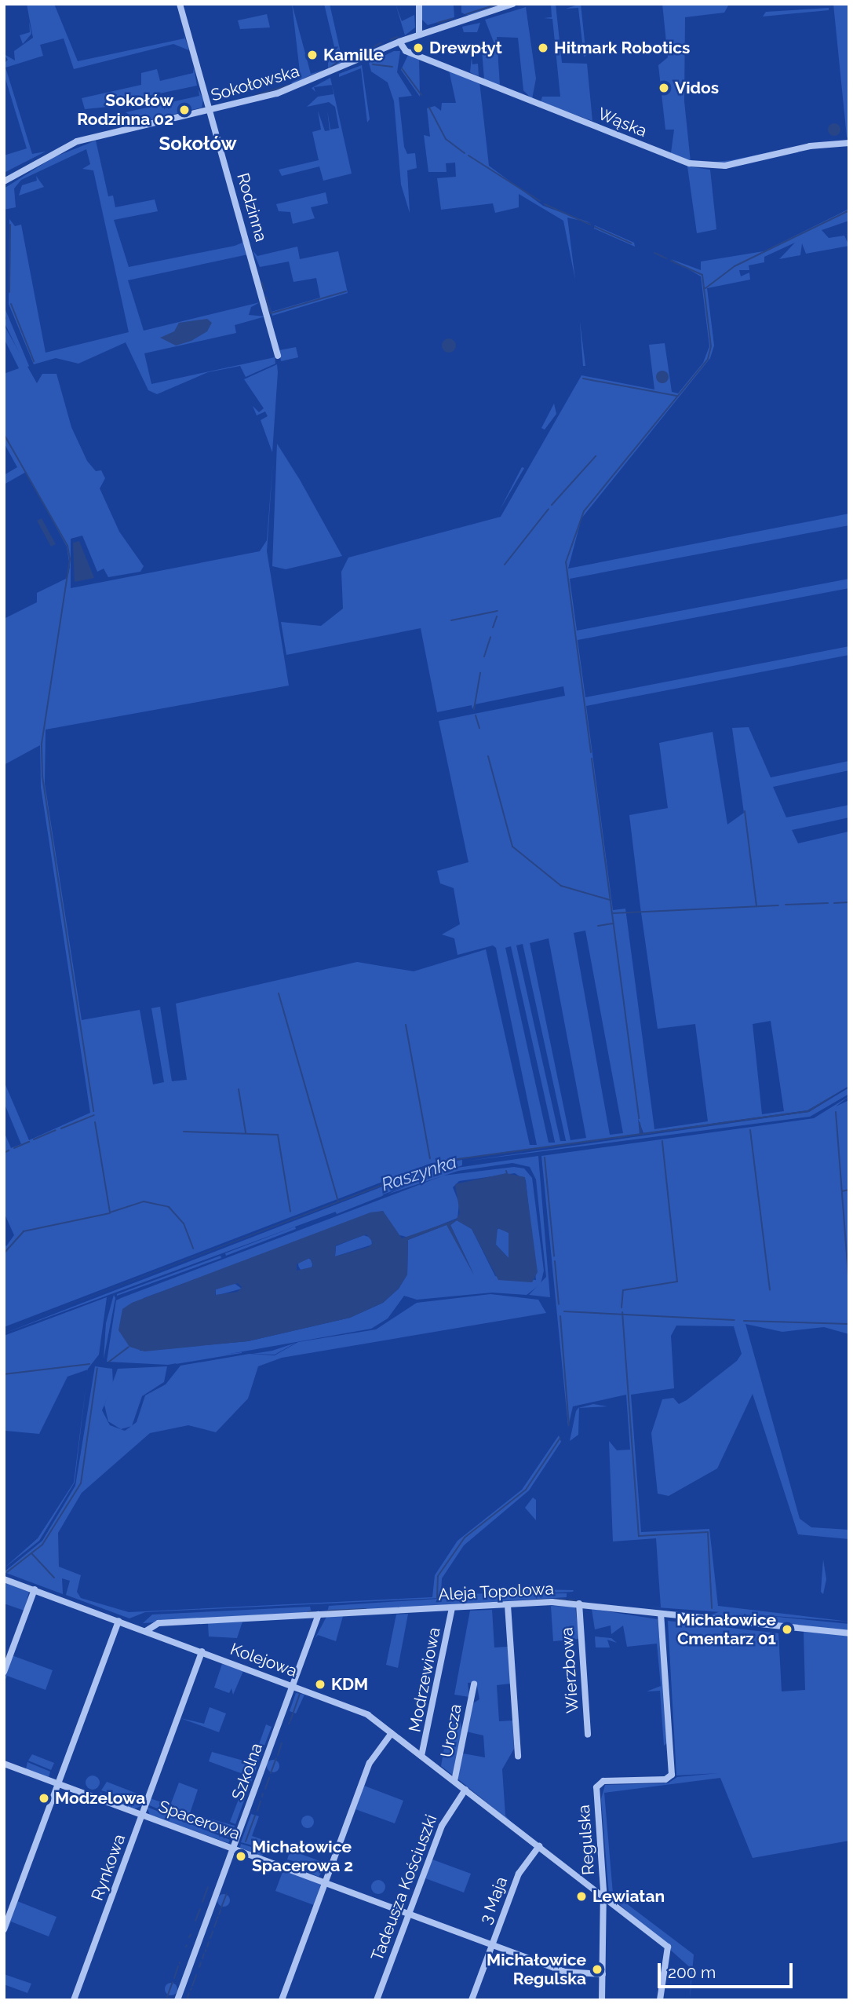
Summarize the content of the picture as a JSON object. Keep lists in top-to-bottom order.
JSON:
{
  "streets": {
    "street": [
      "Sokołowska",
      "Wąska",
      "Rodzinna",
      "Aleja Topolowa",
      "Kolejowa",
      "Wierzbowa",
      "Modrzewiowa",
      "Urocza",
      "Szkolna",
      "Spacerowa",
      "Regulska",
      "Rynkowa",
      "Tadeusza Kościuszki",
      "3 Maja"
    ]
  },
  "crossings": [
    ["Sokołowska", "Wąska"],
    ["Sokołowska", "Rodzinna"],
    ["Aleja Topolowa", "Kolejowa"],
    ["Aleja Topolowa", "Wierzbowa"],
    ["Aleja Topolowa", "Modrzewiowa"],
    ["Aleja Topolowa", "Szkolna"],
    ["Aleja Topolowa", "Regulska"],
    ["Kolejowa", "Modrzewiowa"],
    ["Kolejowa", "Urocza"],
    ["Kolejowa", "Szkolna"],
    ["Kolejowa", "Regulska"],
    ["Kolejowa", "Rynkowa"],
    ["Kolejowa", "Tadeusza Kościuszki"],
    ["Kolejowa", "3 Maja"],
    ["Szkolna", "Spacerowa"],
    ["Spacerowa", "Regulska"],
    ["Spacerowa", "Rynkowa"],
    ["Spacerowa", "Tadeusza Kościuszki"],
    ["Spacerowa", "3 Maja"]
  ],
  "districts": ["Sokołów"],
  "water": ["Raszynka"],
  "places": [
    "Drewpłyt",
    "Hitmark Robotics",
    "Kamille",
    "Vidos",
    "Sokołów Rodzinna 02",
    "Michałowice Cmentarz 01",
    "KDM",
    "Modzelowa",
    "Michałowice Spacerowa 2",
    "Lewiatan",
    "Michałowice Regulska"
  ],
  "scale_bar": "200 m"
}
